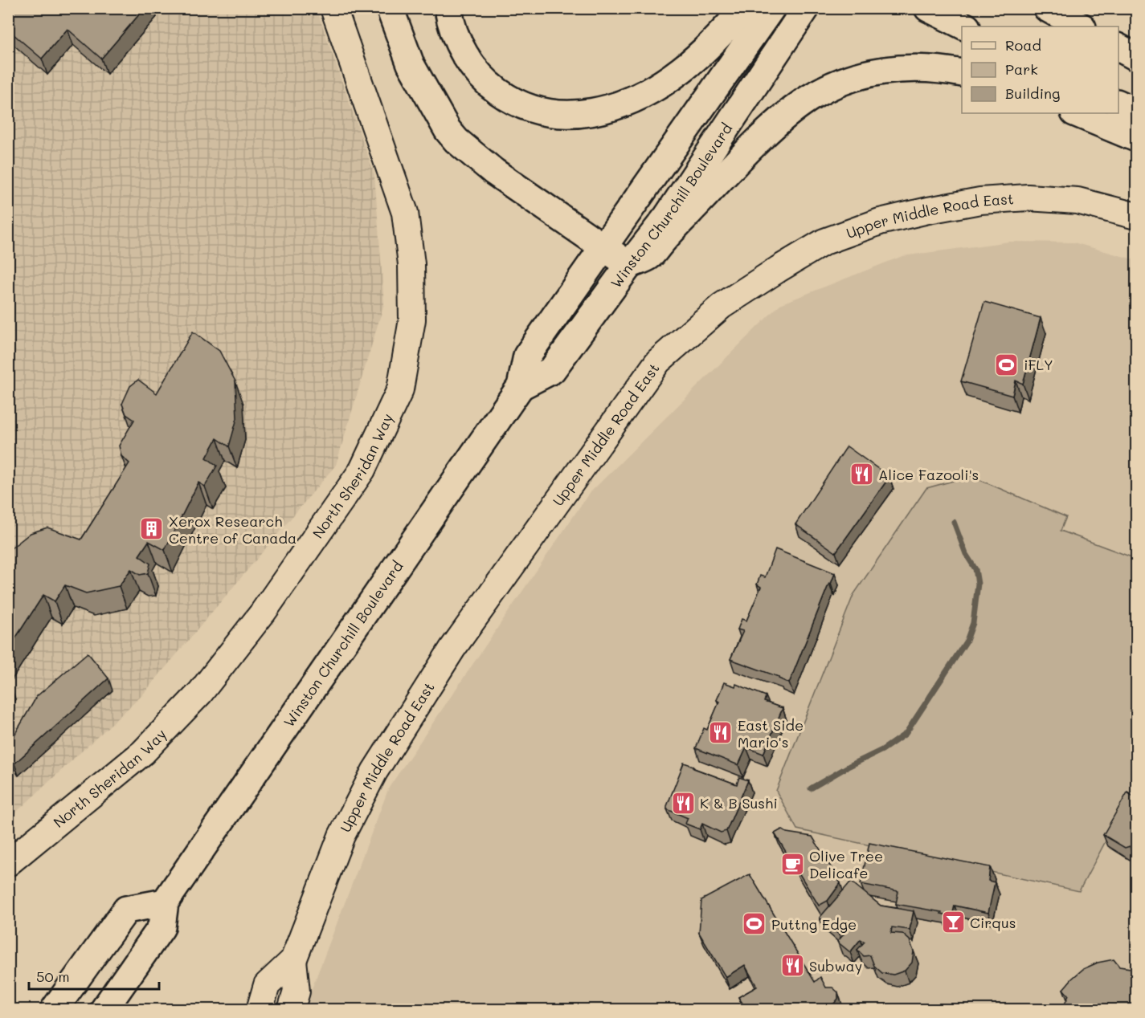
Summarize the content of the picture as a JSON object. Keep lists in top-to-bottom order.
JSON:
{
  "streets": {
    "main road": ["Winston Churchill Boulevard"],
    "street": ["Upper Middle Road East", "North Sheridan Way"]
  },
  "places": {
    "sports": ["iFLY", "Puttng Edge"],
    "restaurant": [
      "Alice Fazooli's",
      "East Side Mario's",
      "K & B Sushi",
      "Subway"
    ],
    "building": ["Xerox Research Centre of Canada"],
    "cafe": ["Olive Tree Delicafe"],
    "bar": ["Cirqus"]
  },
  "legend": ["Road", "Park", "Building"],
  "scale_bar": "50 m"
}
